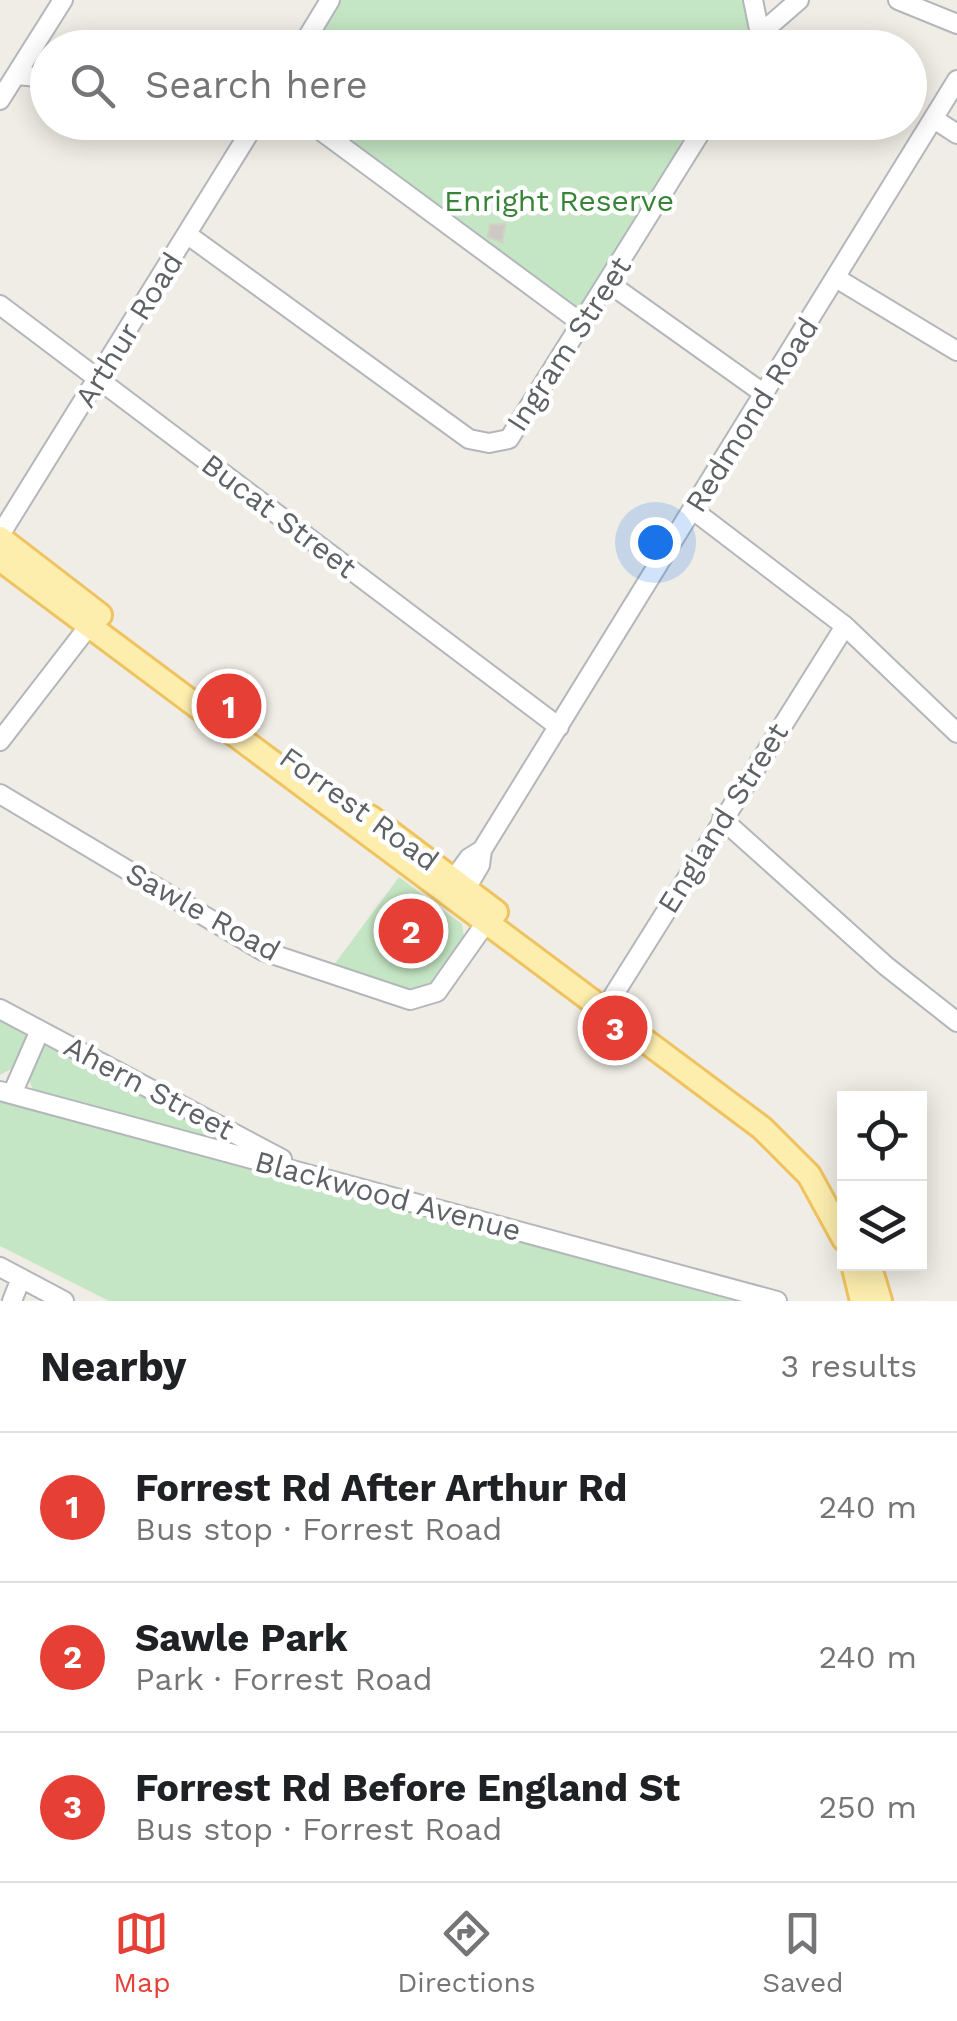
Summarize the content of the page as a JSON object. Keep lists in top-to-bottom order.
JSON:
{
  "streets": {
    "main road": ["Forrest Road"],
    "street": [
      "Arthur Road",
      "Ingram Street",
      "Redmond Road",
      "Bucat Street",
      "England Street",
      "Sawle Road",
      "Ahern Street",
      "Blackwood Avenue"
    ]
  },
  "crossings": [
    ["Arthur Road", "Ingram Street"],
    ["Arthur Road", "Bucat Street"],
    ["Arthur Road", "Forrest Road"],
    ["Redmond Road", "Bucat Street"],
    ["Redmond Road", "Forrest Road"],
    ["Forrest Road", "England Street"],
    ["Forrest Road", "Sawle Road"],
    ["Ahern Street", "Blackwood Avenue"]
  ],
  "parks": ["Enright Reserve"],
  "page": {
    "search": "Search here",
    "pins": ["1", "2", "3"],
    "heading": ["Nearby", "3 results"],
    "list": [
      {
        "mark": "1",
        "name": "Forrest Rd After Arthur Rd",
        "note": "Bus stop · Forrest Road",
        "value": "240 m"
      },
      {
        "mark": "2",
        "name": "Sawle Park",
        "note": "Park · Forrest Road",
        "value": "240 m"
      },
      {
        "mark": "3",
        "name": "Forrest Rd Before England St",
        "note": "Bus stop · Forrest Road",
        "value": "250 m"
      }
    ],
    "nav": ["Map", "Directions", "Saved"]
  }
}
